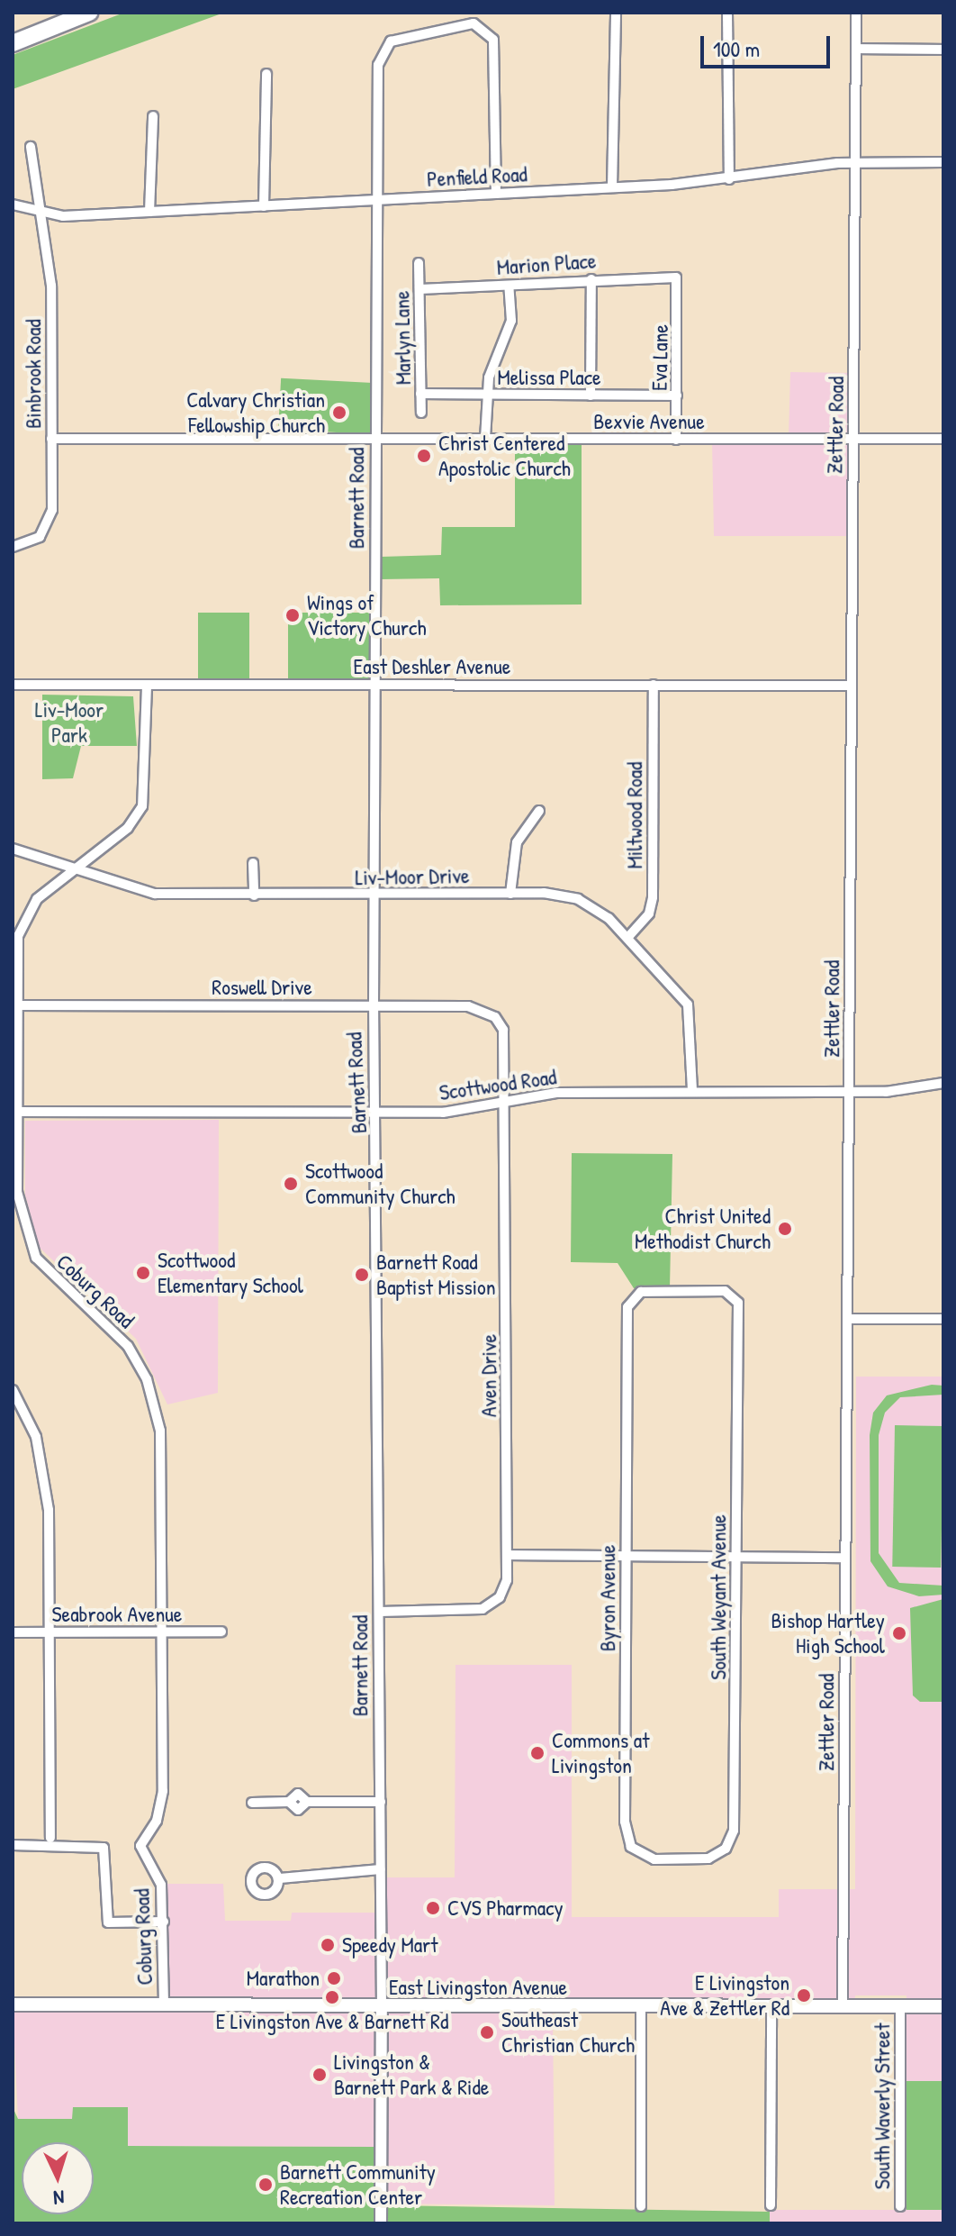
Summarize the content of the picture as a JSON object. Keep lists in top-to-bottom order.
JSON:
{
  "streets": {
    "main road": ["East Livingston Avenue"],
    "street": [
      "Penfield Road",
      "Marion Place",
      "Marlyn Lane",
      "Eva Lane",
      "Binbrook Road",
      "Melissa Place",
      "Bexvie Avenue",
      "Zettler Road",
      "Barnett Road",
      "East Deshler Avenue",
      "Miltwood Road",
      "Liv-Moor Drive",
      "Roswell Drive",
      "Scottwood Road",
      "Coburg Road",
      "Aven Drive",
      "South Weyant Avenue",
      "Byron Avenue",
      "Seabrook Avenue",
      "South Waverly Street"
    ]
  },
  "crossings": [
    ["Penfield Road", "Binbrook Road"],
    ["Penfield Road", "Zettler Road"],
    ["Penfield Road", "Barnett Road"],
    ["Marion Place", "Marlyn Lane"],
    ["Marion Place", "Eva Lane"],
    ["Marlyn Lane", "Melissa Place"],
    ["Eva Lane", "Melissa Place"],
    ["Eva Lane", "Bexvie Avenue"],
    ["Binbrook Road", "Bexvie Avenue"],
    ["Bexvie Avenue", "Zettler Road"],
    ["Bexvie Avenue", "Barnett Road"],
    ["Zettler Road", "East Deshler Avenue"],
    ["Zettler Road", "Scottwood Road"],
    ["Zettler Road", "East Livingston Avenue"],
    ["Barnett Road", "East Deshler Avenue"],
    ["Barnett Road", "Liv-Moor Drive"],
    ["Barnett Road", "Roswell Drive"],
    ["Barnett Road", "Scottwood Road"],
    ["Barnett Road", "Aven Drive"],
    ["Barnett Road", "East Livingston Avenue"],
    ["East Deshler Avenue", "Miltwood Road"],
    ["East Deshler Avenue", "Coburg Road"],
    ["Miltwood Road", "Liv-Moor Drive"],
    ["Liv-Moor Drive", "Scottwood Road"],
    ["Liv-Moor Drive", "Coburg Road"],
    ["Roswell Drive", "Coburg Road"],
    ["Roswell Drive", "Aven Drive"],
    ["Scottwood Road", "Coburg Road"],
    ["Scottwood Road", "Aven Drive"],
    ["Coburg Road", "Seabrook Avenue"],
    ["Coburg Road", "East Livingston Avenue"],
    ["South Weyant Avenue", "Byron Avenue"],
    ["East Livingston Avenue", "South Waverly Street"]
  ],
  "parks": ["Liv-Moor Park"],
  "places": [
    "Calvary Christian Fellowship Church",
    "Christ Centered Apostolic Church",
    "Wings of Victory Church",
    "Scottwood Community Church",
    "Christ United Methodist Church",
    "Scottwood Elementary School",
    "Barnett Road Baptist Mission",
    "Bishop Hartley High School",
    "Commons at Livingston",
    "CVS Pharmacy",
    "Speedy Mart",
    "Marathon",
    "E Livingston Ave & Zettler Rd",
    "E Livingston Ave & Barnett Rd",
    "Southeast Christian Church",
    "Livingston & Barnett Park & Ride",
    "Barnett Community Recreation Center"
  ],
  "scale_bar": "100 m",
  "north": "bottom"
}
